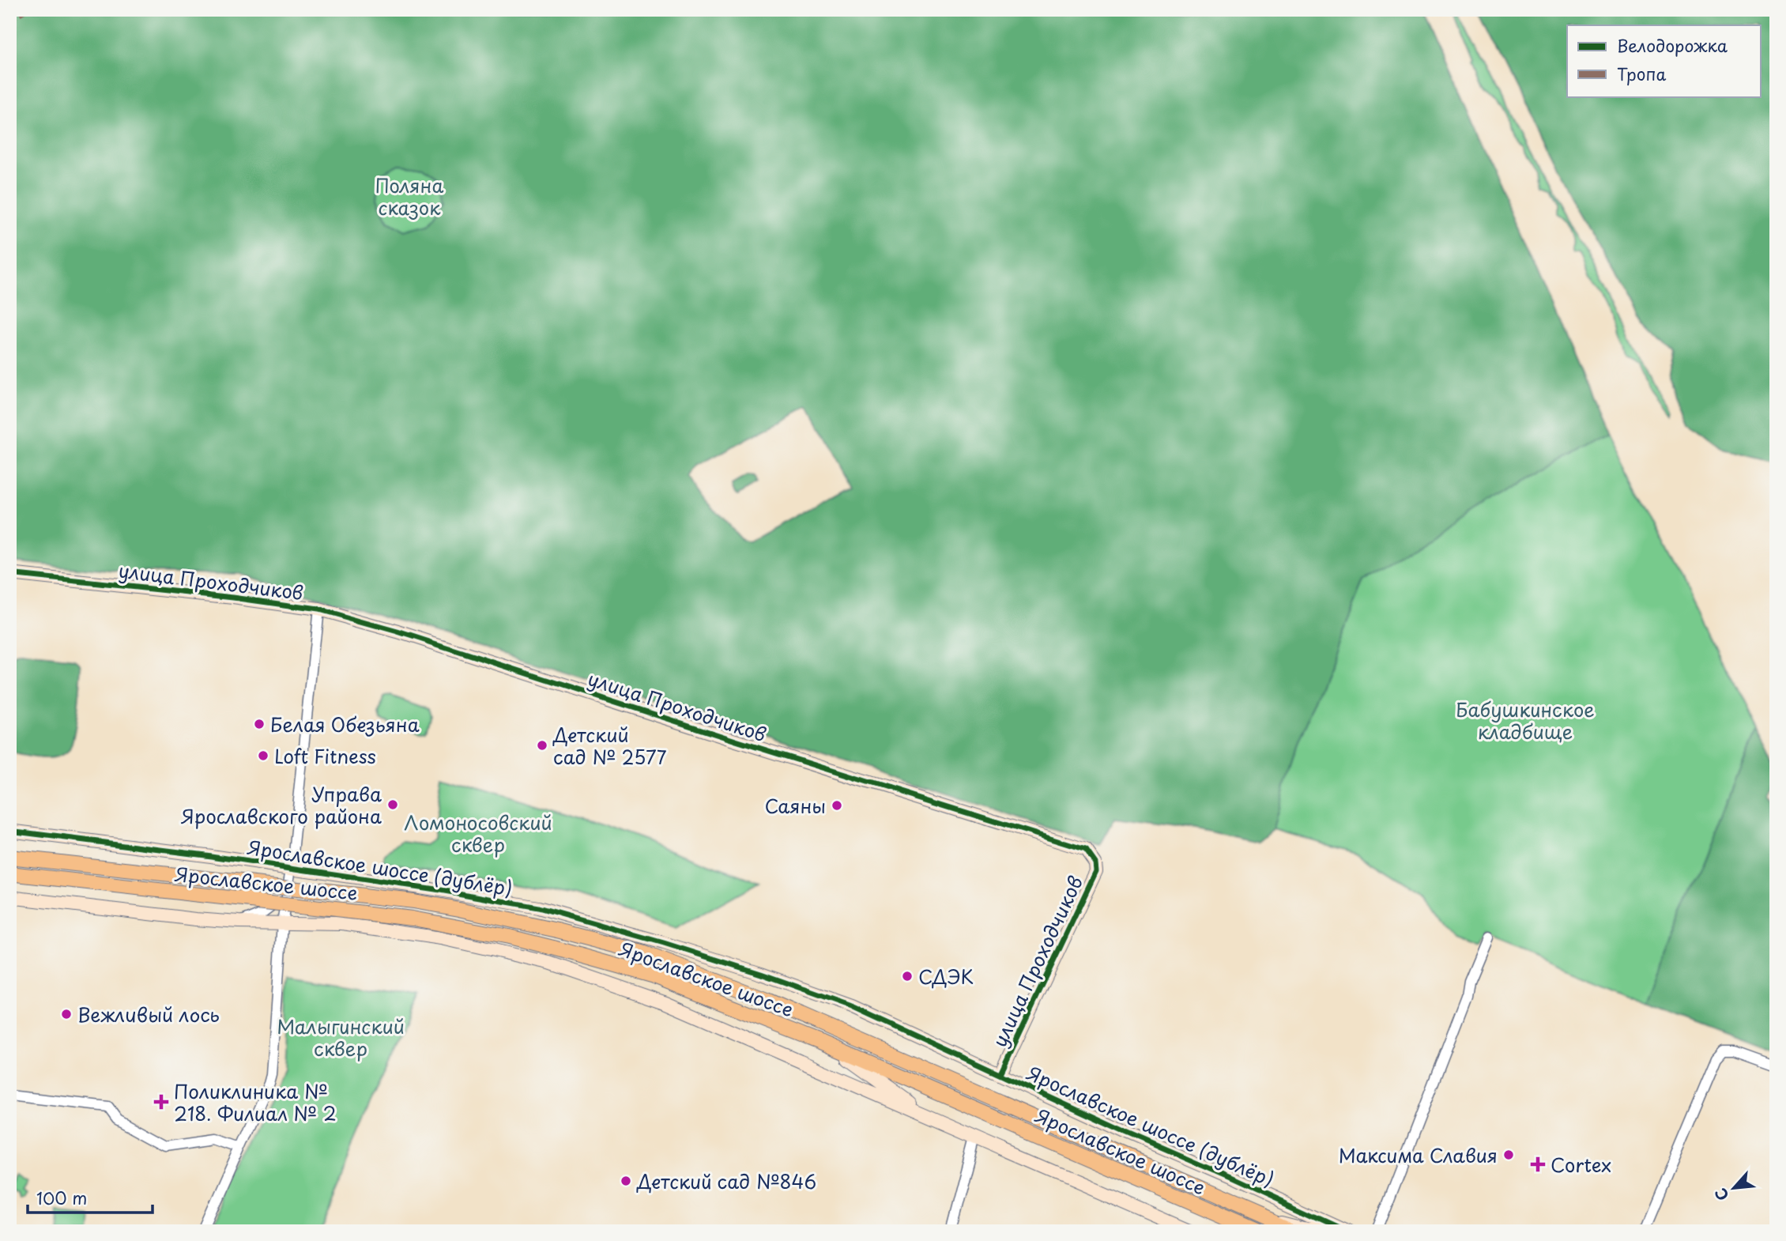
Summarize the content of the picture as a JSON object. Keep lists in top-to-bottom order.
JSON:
{
  "streets": {
    "main road": ["Ярославское шоссе"],
    "street": ["улица Проходчиков", "Ярославское шоссе (дублёр)"]
  },
  "crossings": [
    ["улица Проходчиков", "Ярославское шоссе (дублёр)"]
  ],
  "parks": [
    "Поляна сказок",
    "Бабушкинское кладбище",
    "Ломоносовский сквер",
    "Малыгинский сквер"
  ],
  "places": {
    "other": [
      "Белая Обезьяна",
      "Детский сад № 2577",
      "Loft Fitness",
      "Управа Ярославского района",
      "Саяны",
      "СДЭК",
      "Вежливый лось",
      "Максима Славия",
      "Детский сад №846"
    ],
    "health": ["Поликлиника № 218. Филиал № 2", "Cortex"]
  },
  "legend": ["Велодорожка", "Тропа"],
  "scale_bar": "100 m",
  "north": "bottom left"
}
